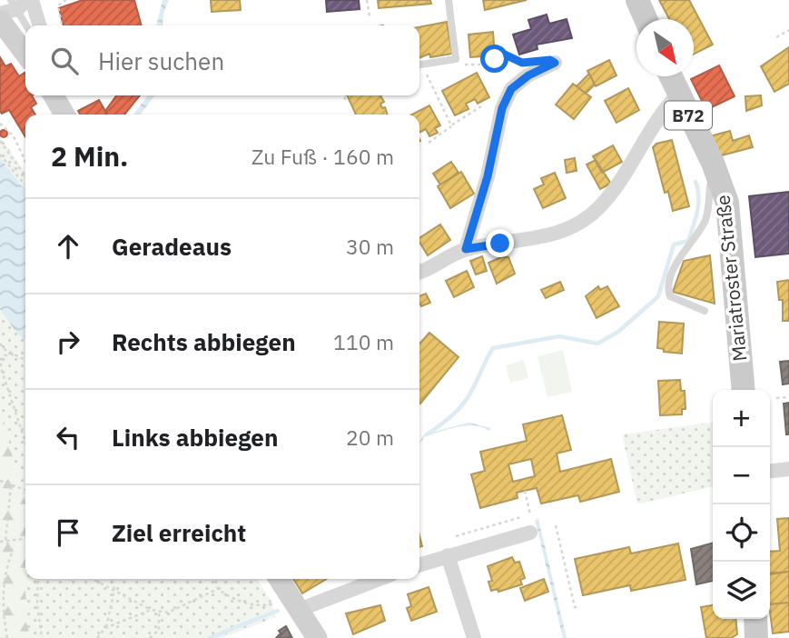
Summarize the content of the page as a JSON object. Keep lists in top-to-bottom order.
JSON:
{
  "streets": {
    "main road": ["B72", "Mariatroster Straße"]
  },
  "crossings": [
    ["B72", "Mariatroster Straße"]
  ],
  "north": "bottom right",
  "page": {
    "search": "Hier suchen",
    "heading": ["2 Min.", "Zu Fuß · 160 m"],
    "list": [
      ["Geradeaus", "30 m"],
      ["Rechts abbiegen", "110 m"],
      ["Links abbiegen", "20 m"],
      "Ziel erreicht"
    ],
    "map_buttons": ["+", "−"]
  }
}
